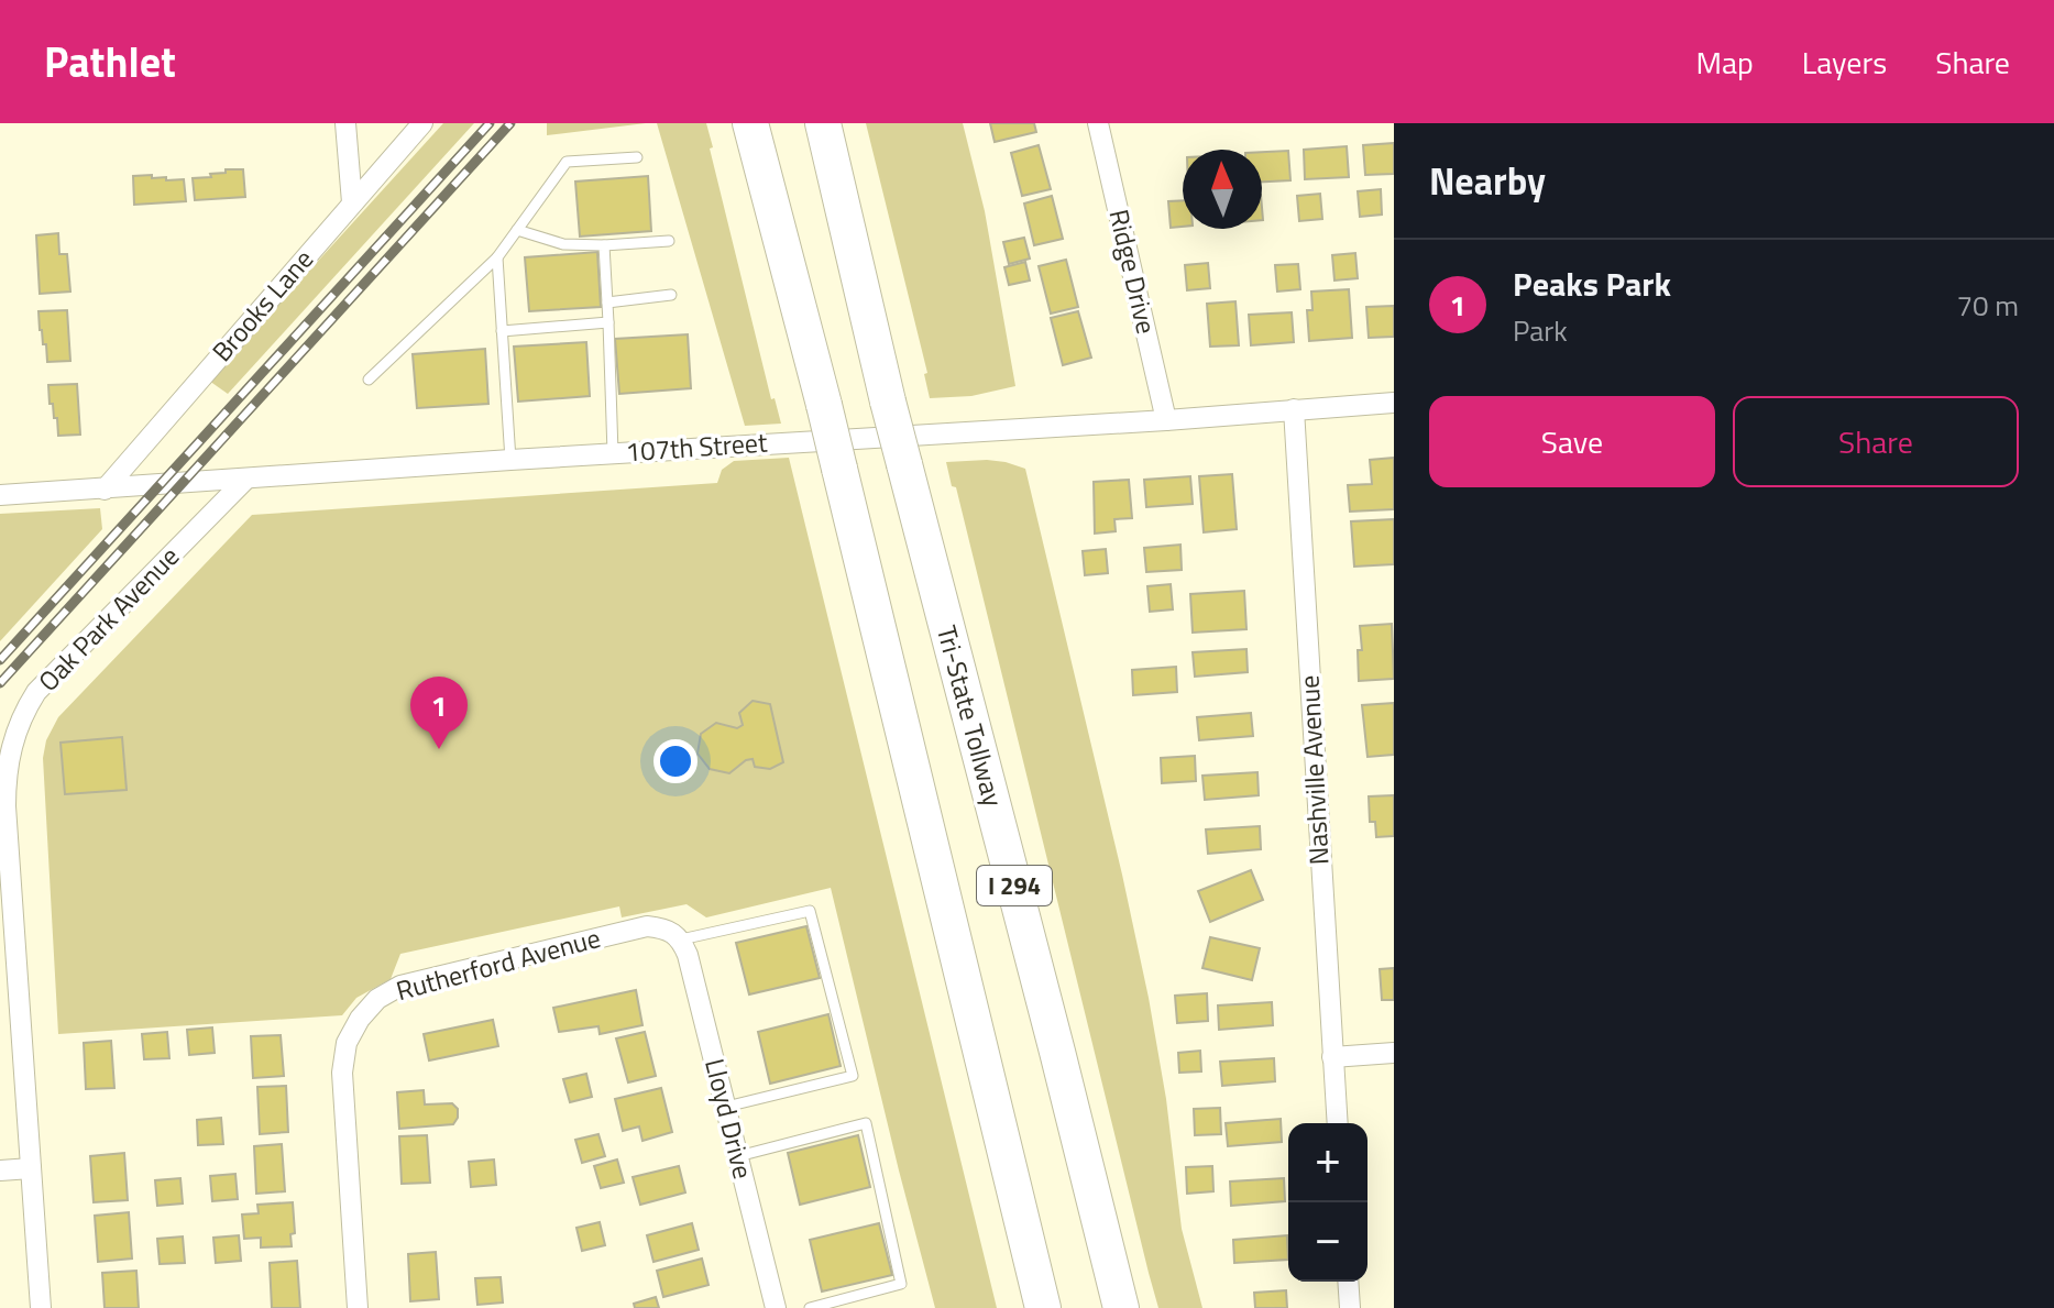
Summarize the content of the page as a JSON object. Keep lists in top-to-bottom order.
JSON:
{
  "streets": {
    "highway": ["Tri-State Tollway", "I 294"],
    "street": [
      "Ridge Drive",
      "Brooks Lane",
      "107th Street",
      "Oak Park Avenue",
      "Nashville Avenue",
      "Rutherford Avenue",
      "Lloyd Drive"
    ]
  },
  "crossings": [
    ["Ridge Drive", "107th Street"],
    ["Brooks Lane", "107th Street"],
    ["107th Street", "Oak Park Avenue"],
    ["107th Street", "Nashville Avenue"],
    ["Rutherford Avenue", "Lloyd Drive"]
  ],
  "north": "top",
  "page": {
    "header": "Pathlet",
    "nav": ["Map", "Layers", "Share"],
    "heading": "Nearby",
    "list": [
      {
        "mark": "1",
        "name": "Peaks Park",
        "note": "Park",
        "value": "70 m"
      }
    ],
    "buttons": ["Save", "Share"],
    "pins": "1",
    "map_buttons": ["+", "−"]
  }
}
